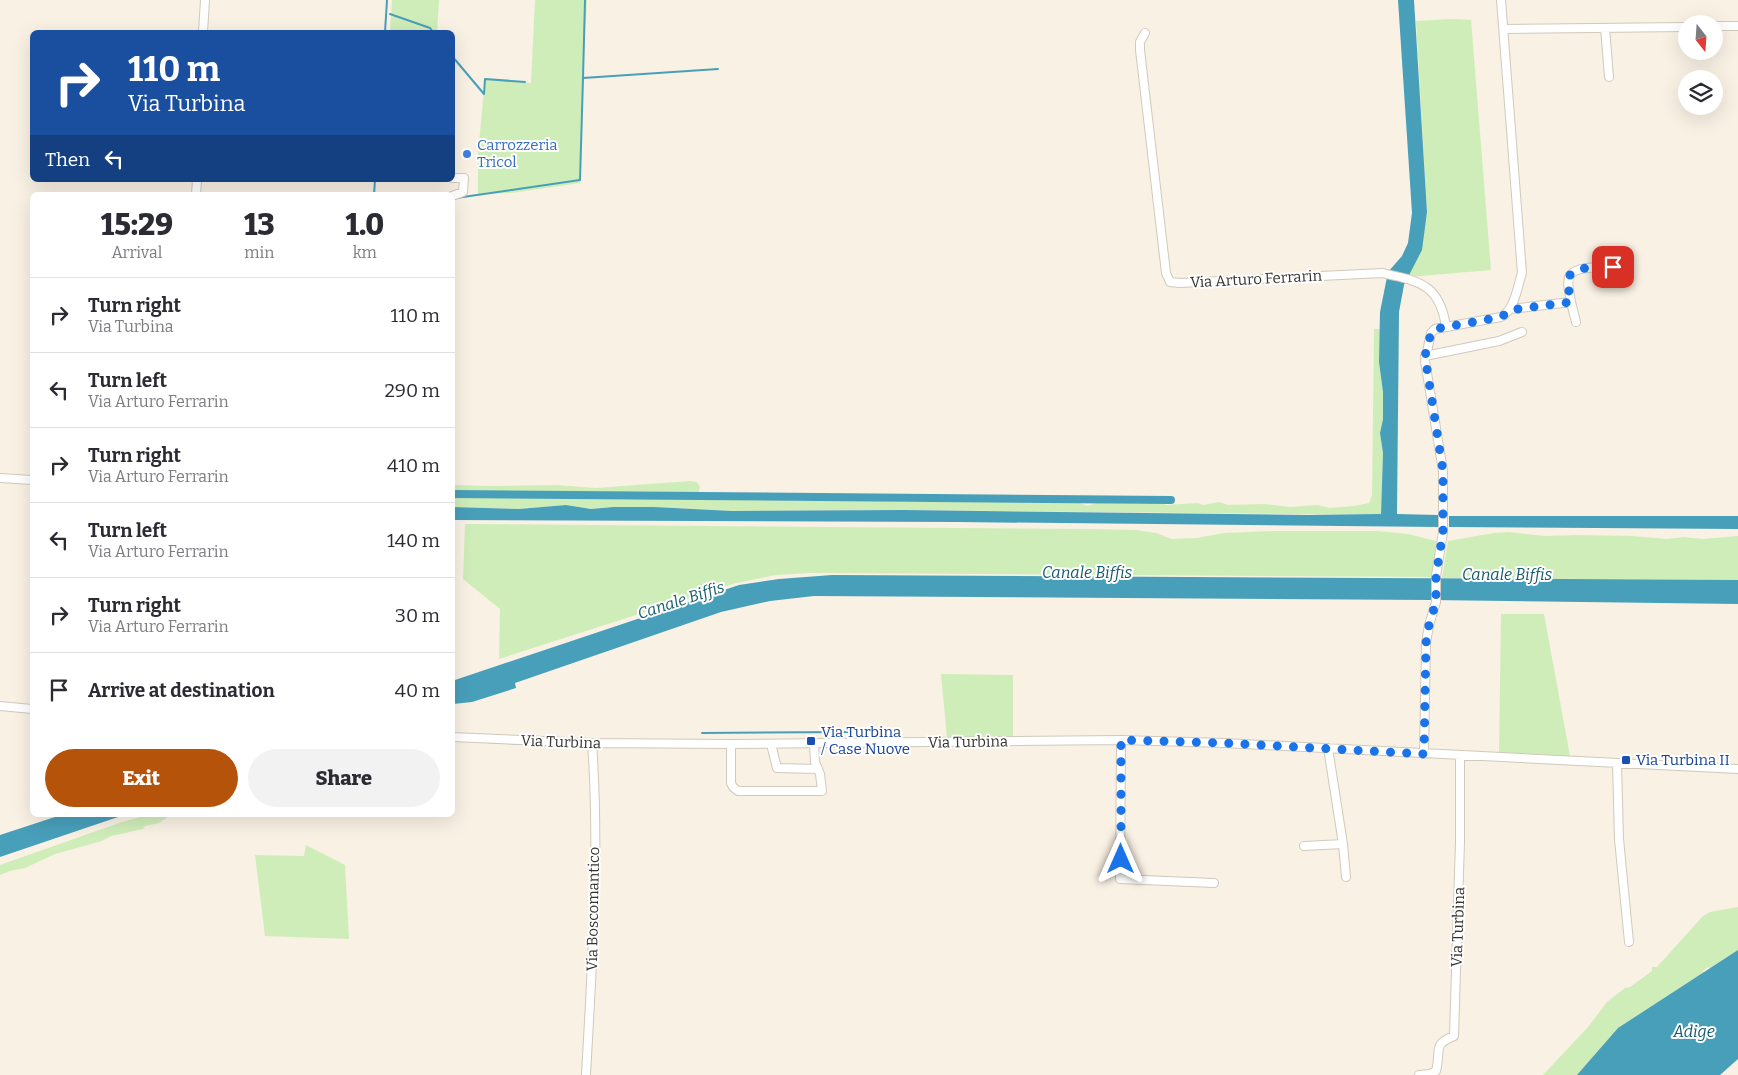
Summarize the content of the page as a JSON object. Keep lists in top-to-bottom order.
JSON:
{
  "streets": {
    "street": ["Via Arturo Ferrarin", "Via Turbina", "Via Boscomantico"]
  },
  "crossings": [
    ["Via Turbina", "Via Boscomantico"]
  ],
  "water": ["Canale Biffis", "Adige"],
  "places": {
    "other": ["Carrozzeria Tricol"],
    "transit": ["Via Turbina / Case Nuove", "Via Turbina II"]
  },
  "north": "bottom",
  "page": {
    "turn": ["110 m", "Via Turbina"],
    "then": "Then",
    "eta": [
      "15:29",
      "Arrival",
      "13",
      "min",
      "1.0",
      "km"
    ],
    "list": [
      {
        "name": "Turn right",
        "note": "Via Turbina",
        "value": "110 m"
      },
      {
        "name": "Turn left",
        "note": "Via Arturo Ferrarin",
        "value": "290 m"
      },
      {
        "name": "Turn right",
        "note": "Via Arturo Ferrarin",
        "value": "410 m"
      },
      {
        "name": "Turn left",
        "note": "Via Arturo Ferrarin",
        "value": "140 m"
      },
      {
        "name": "Turn right",
        "note": "Via Arturo Ferrarin",
        "value": "30 m"
      },
      {
        "name": "Arrive at destination",
        "value": "40 m"
      }
    ],
    "buttons": ["Exit", "Share"]
  }
}
